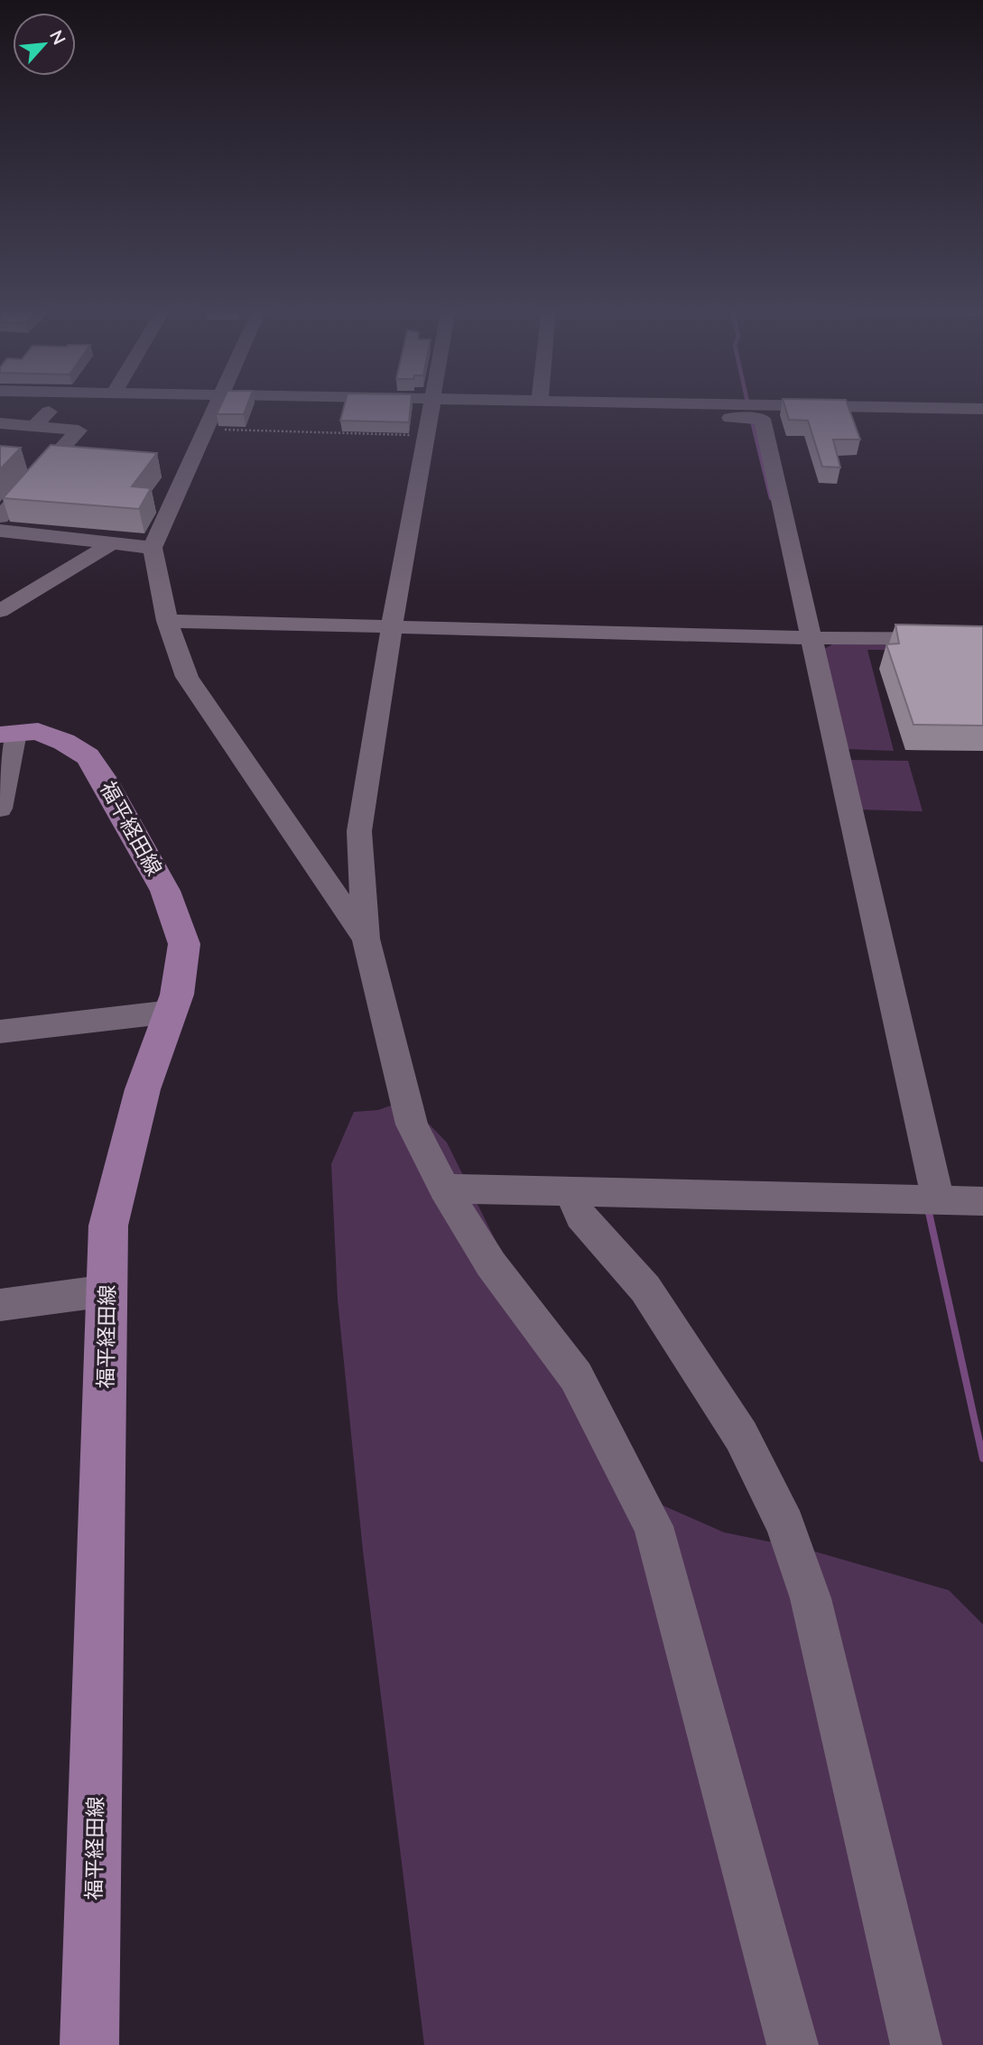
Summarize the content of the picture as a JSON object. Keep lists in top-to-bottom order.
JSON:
{
  "streets": {
    "main road": ["福平経田線"]
  },
  "north": "top right"
}
